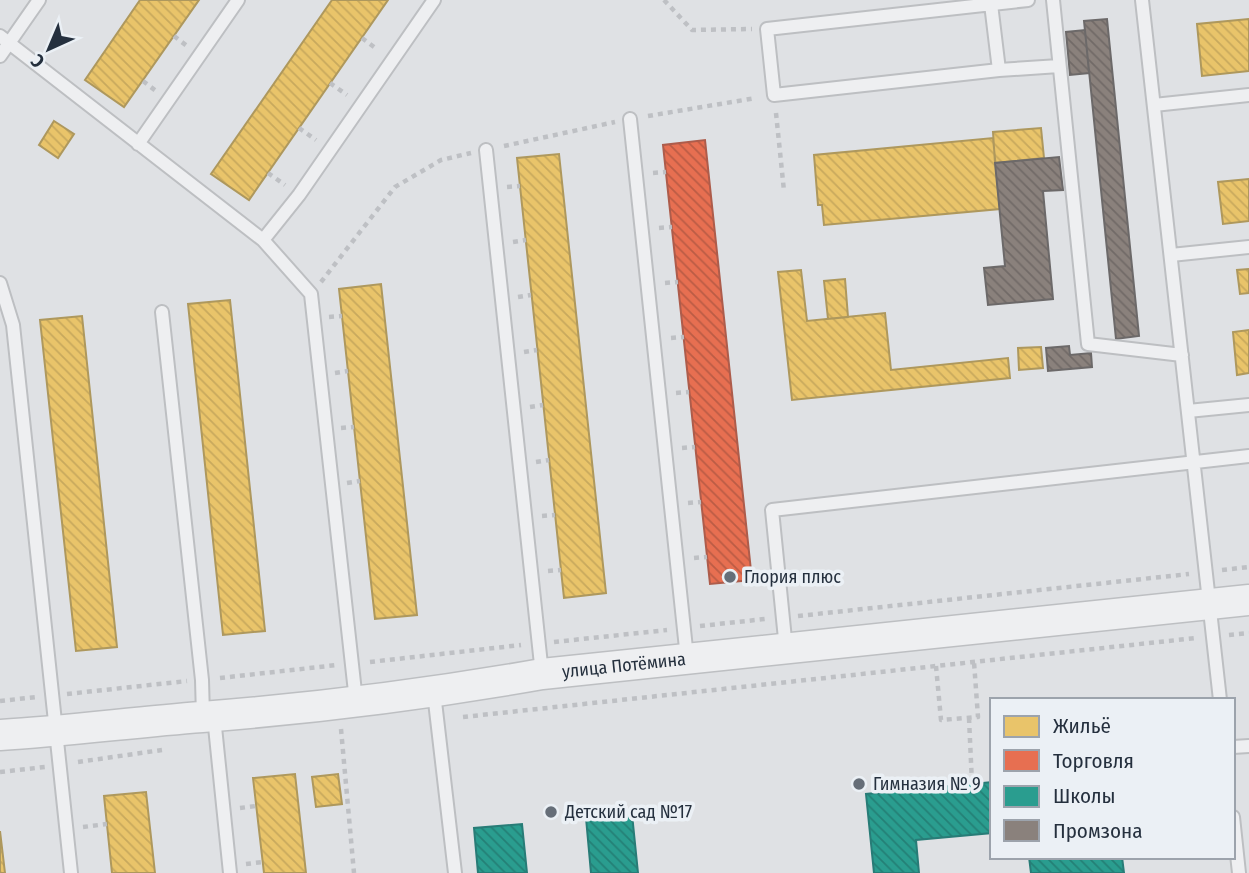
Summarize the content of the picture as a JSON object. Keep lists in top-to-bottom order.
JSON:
{
  "streets": {
    "street": ["улица Потёмина"]
  },
  "places": ["Глория плюс", "Гимназия № 9", "Детский сад №17"],
  "legend": [
    "Жильё",
    "Торговля",
    "Школы",
    "Промзона"
  ],
  "north": "bottom left"
}
